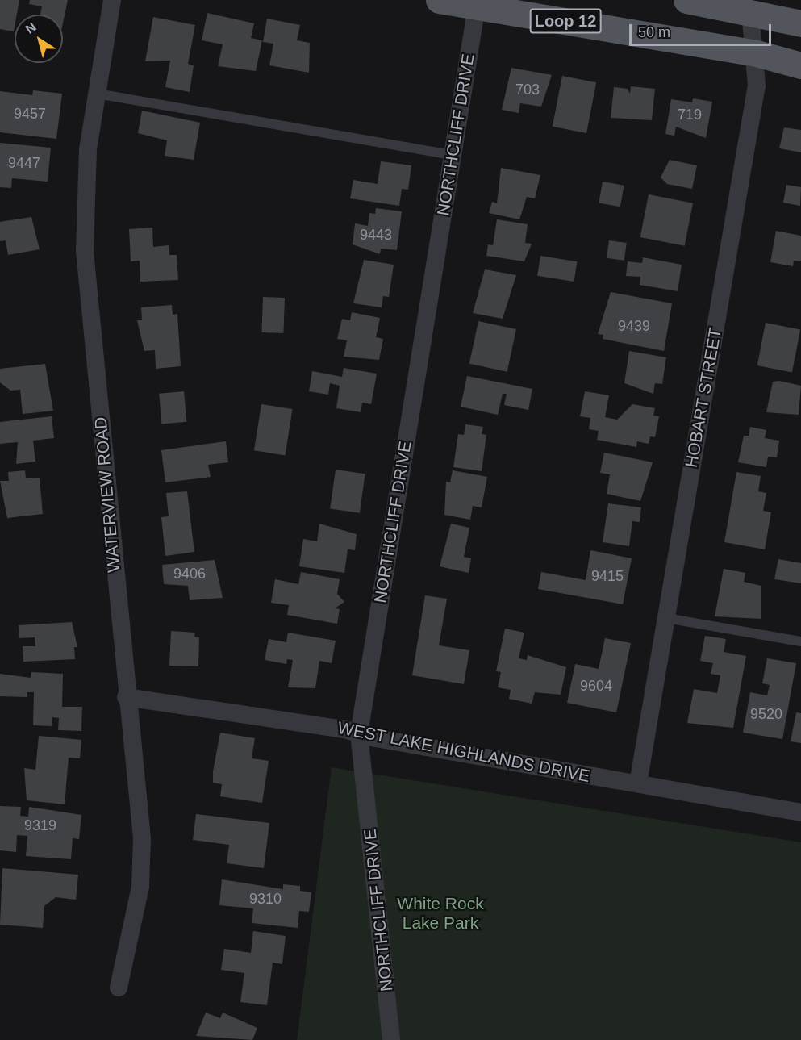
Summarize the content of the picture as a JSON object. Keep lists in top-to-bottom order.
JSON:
{
  "streets": {
    "main road": ["Loop 12"],
    "street": [
      "NORTHCLIFF DRIVE",
      "HOBART STREET",
      "WATERVIEW ROAD",
      "WEST LAKE HIGHLANDS DRIVE"
    ]
  },
  "crossings": [
    ["Loop 12", "NORTHCLIFF DRIVE"],
    ["Loop 12", "HOBART STREET"],
    ["NORTHCLIFF DRIVE", "WEST LAKE HIGHLANDS DRIVE"],
    ["HOBART STREET", "WEST LAKE HIGHLANDS DRIVE"],
    ["WATERVIEW ROAD", "WEST LAKE HIGHLANDS DRIVE"]
  ],
  "parks": ["White Rock Lake Park"],
  "house_numbers": [
    "703",
    "9457",
    "719",
    "9447",
    "9443",
    "9439",
    "9406",
    "9415",
    "9604",
    "9520",
    "9319",
    "9310"
  ],
  "scale_bar": "50 m",
  "north": "top left"
}
